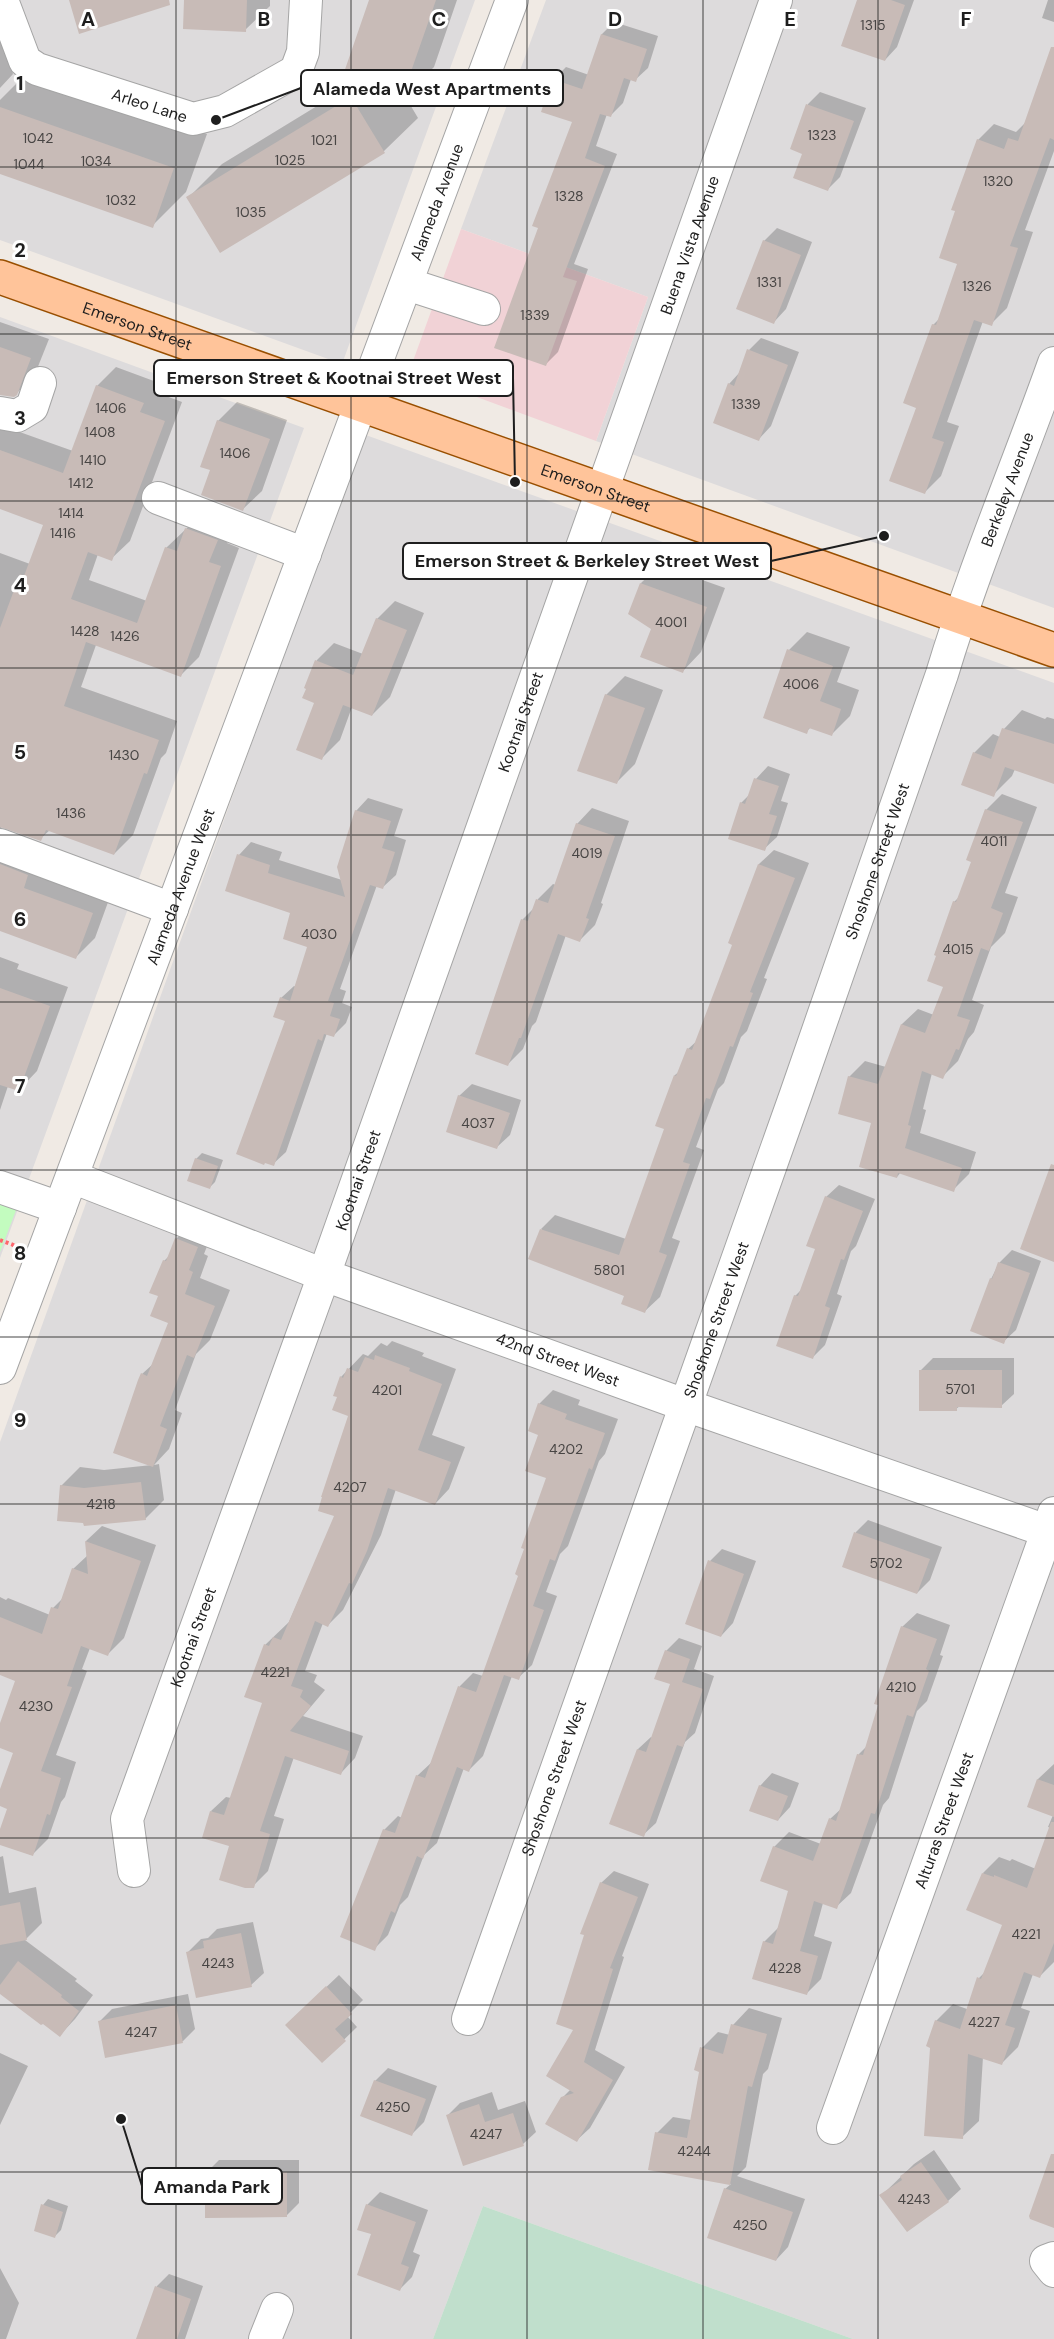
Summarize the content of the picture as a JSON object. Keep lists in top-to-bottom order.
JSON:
{
  "streets": {
    "main road": ["Emerson Street"],
    "street": [
      "Arleo Lane",
      "Alameda Avenue",
      "Buena Vista Avenue",
      "Berkeley Avenue",
      "Kootnai Street",
      "Shoshone Street West",
      "Alameda Avenue West",
      "42nd Street West",
      "Alturas Street West"
    ]
  },
  "crossings": [
    ["Alameda Avenue", "Emerson Street"],
    ["Alameda Avenue", "Alameda Avenue West"],
    ["Buena Vista Avenue", "Emerson Street"],
    ["Buena Vista Avenue", "Kootnai Street"],
    ["Emerson Street", "Berkeley Avenue"],
    ["Emerson Street", "Kootnai Street"],
    ["Emerson Street", "Shoshone Street West"],
    ["Emerson Street", "Alameda Avenue West"],
    ["Berkeley Avenue", "Shoshone Street West"],
    ["Kootnai Street", "42nd Street West"],
    ["Shoshone Street West", "42nd Street West"],
    ["Alameda Avenue West", "42nd Street West"],
    ["42nd Street West", "Alturas Street West"]
  ],
  "places": [
    "Alameda West Apartments",
    "Emerson Street & Kootnai Street West",
    "Emerson Street & Berkeley Street West",
    "Amanda Park"
  ],
  "house_numbers": [
    "1315",
    "1323",
    "1042",
    "1021",
    "1025",
    "1034",
    "1044",
    "1320",
    "1328",
    "1032",
    "1035",
    "1331",
    "1326",
    "1339",
    "1339",
    "1406",
    "1408",
    "1406",
    "1410",
    "1412",
    "1414",
    "1416",
    "4001",
    "1428",
    "1426",
    "4006",
    "1430",
    "1436",
    "4011",
    "4019",
    "4030",
    "4015",
    "4037",
    "5801",
    "5701",
    "4201",
    "4202",
    "4207",
    "4218",
    "5702",
    "4221",
    "4210",
    "4230",
    "4221",
    "4243",
    "4228",
    "4227",
    "4247",
    "4250",
    "4247",
    "4244",
    "4243",
    "4250"
  ],
  "grid": {
    "columns": [
      "A",
      "B",
      "C",
      "D",
      "E",
      "F"
    ],
    "rows": [
      "1",
      "2",
      "3",
      "4",
      "5",
      "6",
      "7",
      "8",
      "9"
    ]
  }
}
